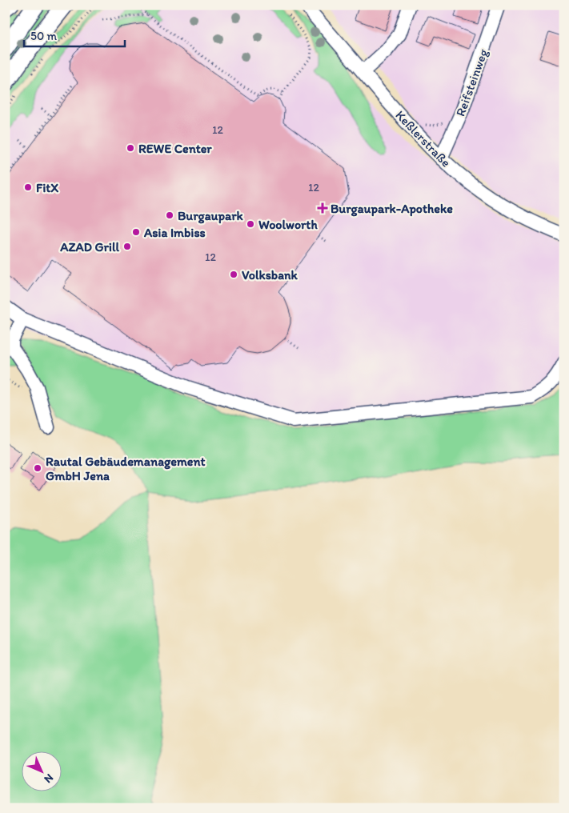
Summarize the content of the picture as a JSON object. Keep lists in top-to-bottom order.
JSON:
{
  "streets": {
    "street": ["Reifsteinweg", "Keßlerstraße"]
  },
  "crossings": [
    ["Reifsteinweg", "Keßlerstraße"]
  ],
  "places": {
    "other": [
      "REWE Center",
      "FitX",
      "Burgaupark",
      "Woolworth",
      "Asia Imbiss",
      "AZAD Grill",
      "Volksbank",
      "Rautal Gebäudemanagement GmbH Jena"
    ],
    "health": ["Burgaupark-Apotheke"]
  },
  "house_numbers": ["12", "12", "12"],
  "scale_bar": "50 m",
  "north": "bottom right"
}
